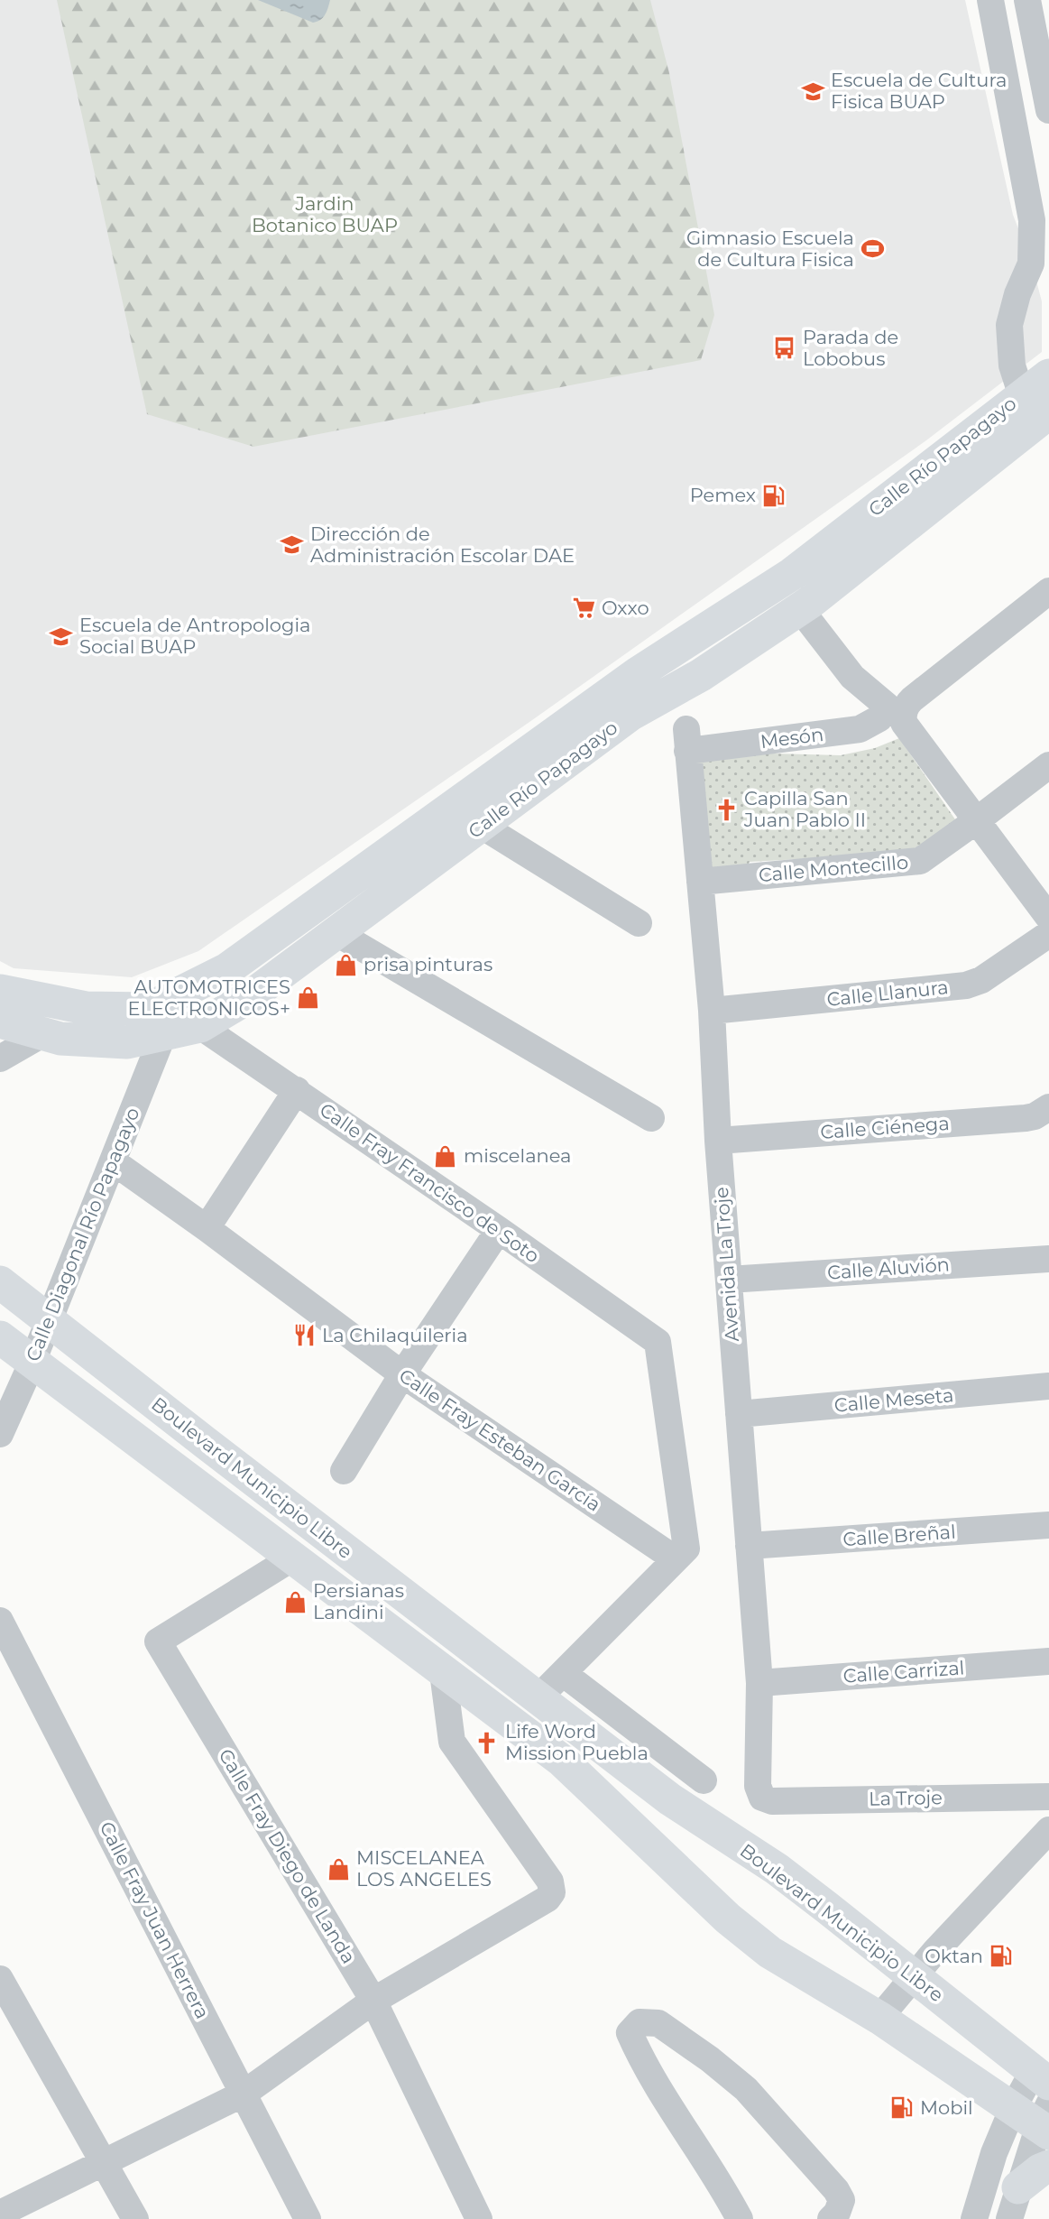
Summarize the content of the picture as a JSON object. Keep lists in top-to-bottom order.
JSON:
{
  "streets": {
    "main road": ["Calle Río Papagayo", "Boulevard Municipio Libre"],
    "street": [
      "Mesón",
      "Calle Montecillo",
      "Calle Llanura",
      "Calle Ciénega",
      "Calle Fray Francisco de Soto",
      "Calle Diagonal Río Papagayo",
      "Avenida La Troje",
      "Calle Aluvión",
      "Calle Meseta",
      "Calle Fray Esteban García",
      "Calle Breñal",
      "Calle Carrizal",
      "La Troje",
      "Calle Fray Diego de Landa",
      "Calle Fray Juan Herrera"
    ]
  },
  "crossings": [
    ["Calle Río Papagayo", "Calle Fray Francisco de Soto"],
    ["Calle Río Papagayo", "Calle Diagonal Río Papagayo"],
    ["Mesón", "Avenida La Troje"],
    ["Calle Montecillo", "Avenida La Troje"],
    ["Calle Llanura", "Avenida La Troje"],
    ["Calle Ciénega", "Avenida La Troje"],
    ["Calle Fray Francisco de Soto", "Calle Fray Esteban García"],
    ["Calle Diagonal Río Papagayo", "Calle Fray Esteban García"],
    ["Calle Diagonal Río Papagayo", "Boulevard Municipio Libre"],
    ["Avenida La Troje", "Calle Aluvión"],
    ["Avenida La Troje", "Calle Meseta"],
    ["Avenida La Troje", "Calle Breñal"],
    ["Avenida La Troje", "Calle Carrizal"],
    ["Avenida La Troje", "La Troje"],
    ["Boulevard Municipio Libre", "Calle Fray Diego de Landa"]
  ],
  "parks": ["Jardin Botanico BUAP"],
  "places": {
    "school or university": ["Escuela de Cultura Fisica BUAP", "Dirección de Administración Escolar DAE", "Escuela de Antropologia Social BUAP"],
    "sports": ["Gimnasio Escuela de Cultura Fisica"],
    "bus stop": ["Parada de Lobobus"],
    "fuel station": ["Pemex", "Oktan", "Mobil"],
    "supermarket": ["Oxxo"],
    "church": ["Capilla San Juan Pablo II", "Life Word Mission Puebla"],
    "shop": [
      "prisa pinturas",
      "AUTOMOTRICES ELECTRONICOS+",
      "miscelanea",
      "Persianas Landini",
      "MISCELANEA LOS ANGELES"
    ],
    "restaurant": ["La Chilaquileria"]
  }
}
